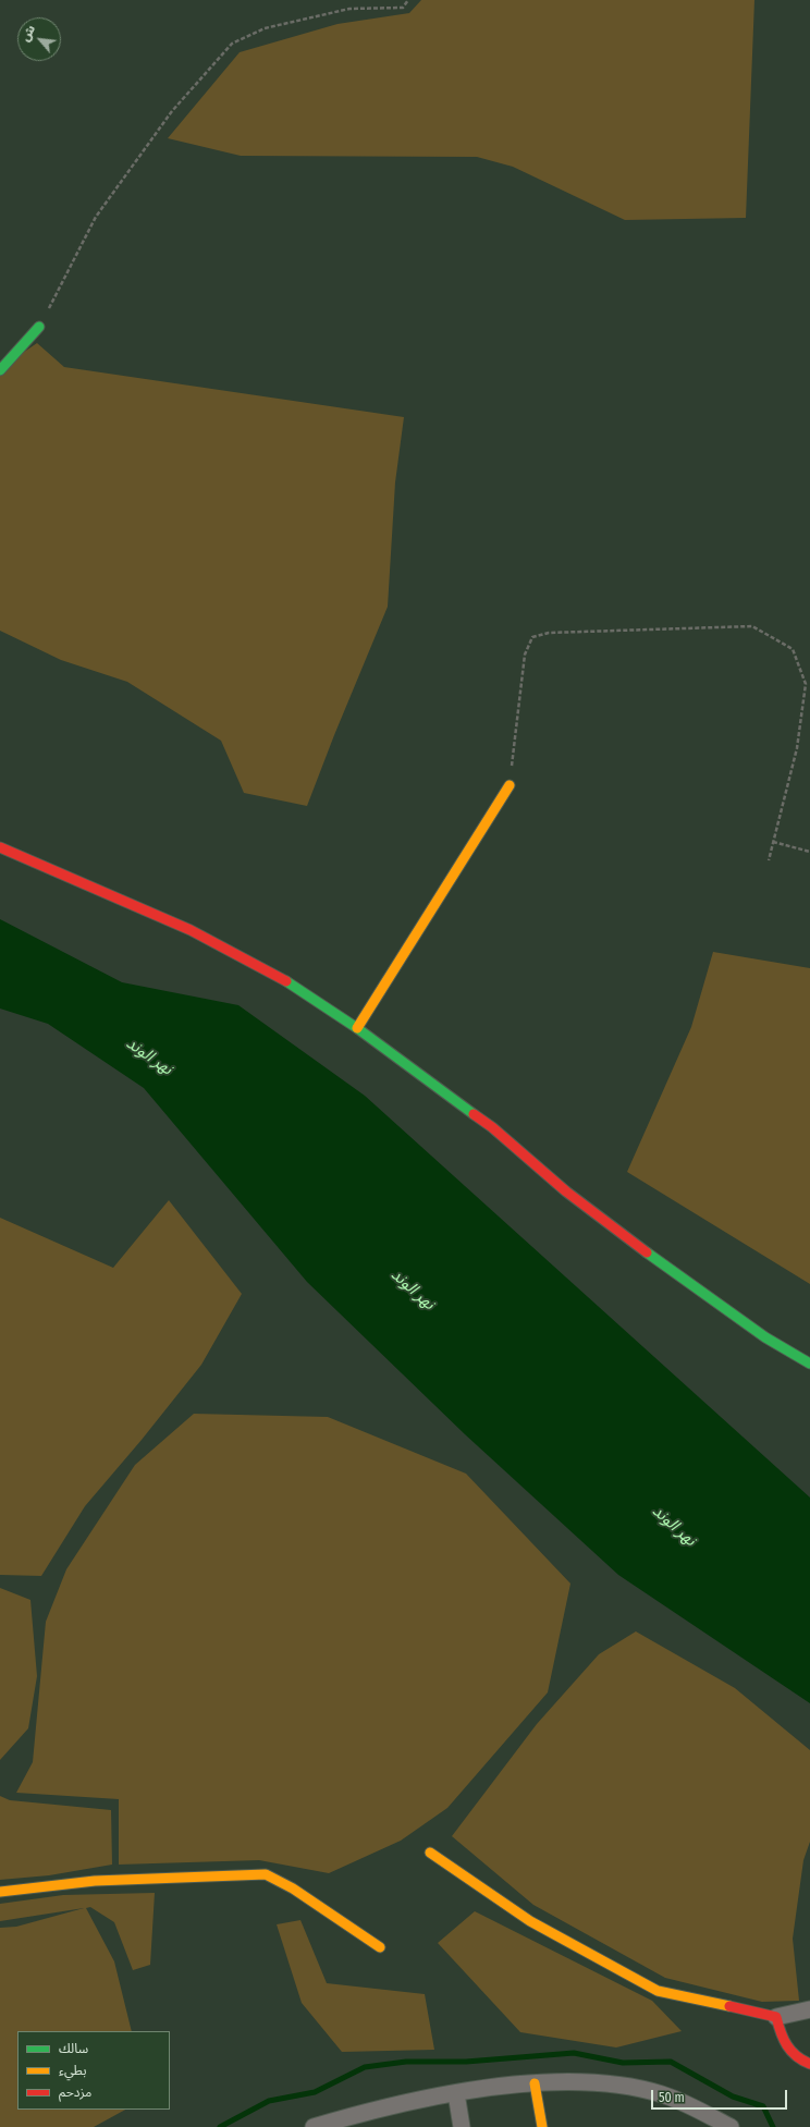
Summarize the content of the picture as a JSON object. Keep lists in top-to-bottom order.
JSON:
{
  "water": ["نهر الوند"],
  "legend": ["سالك", "بطيء", "مزدحم"],
  "scale_bar": "50 m",
  "north": "top left"
}
